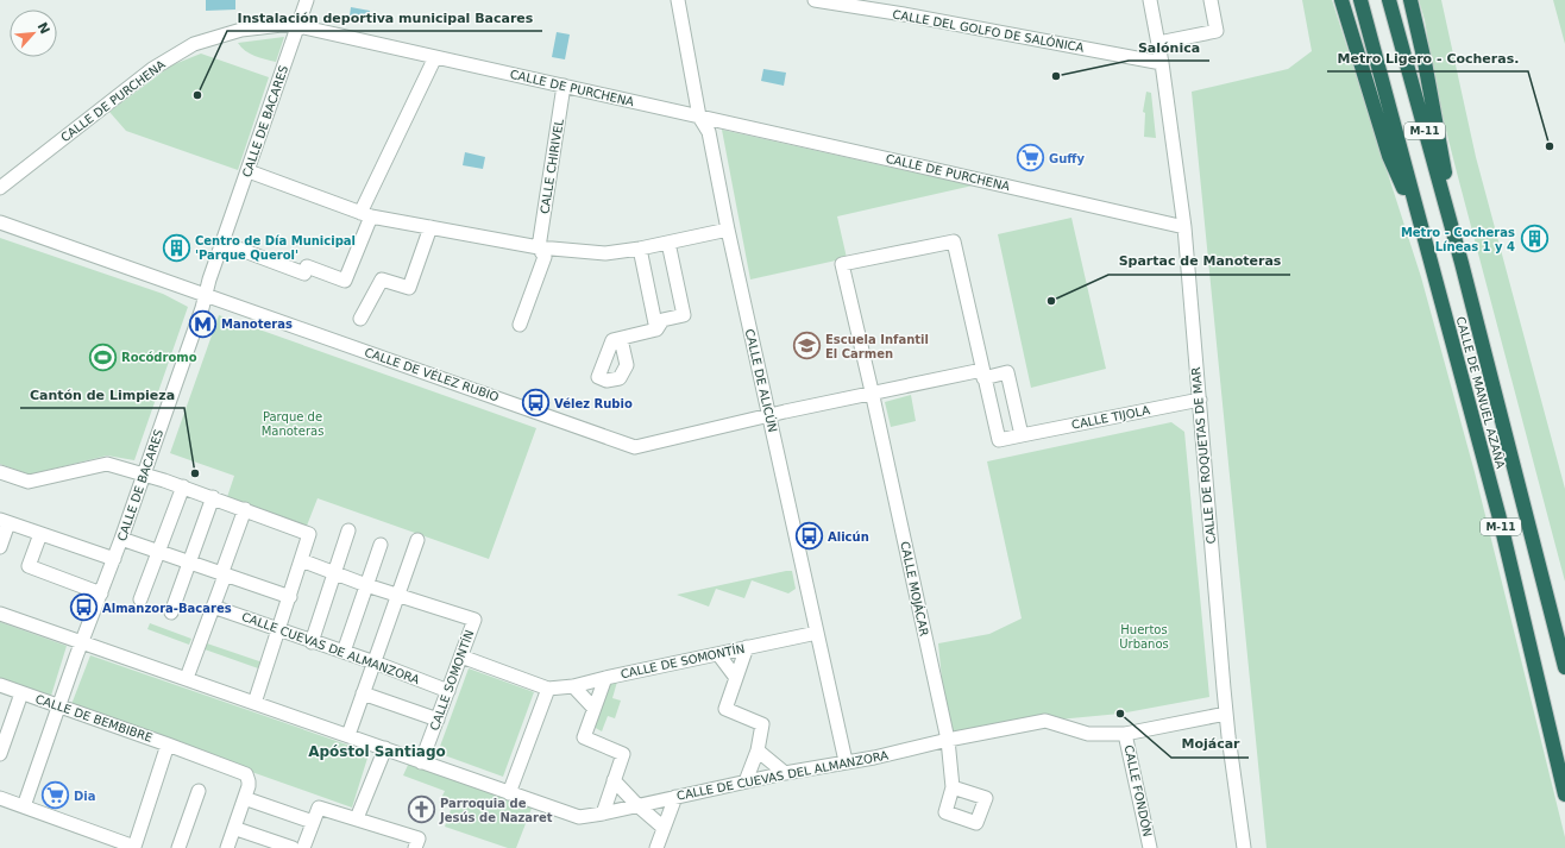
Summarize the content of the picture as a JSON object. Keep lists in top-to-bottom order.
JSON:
{
  "streets": {
    "highway": ["M-11", "CALLE DE MANUEL AZAÑA"],
    "street": [
      "CALLE DEL GOLFO DE SALÓNICA",
      "CALLE DE PURCHENA",
      "CALLE DE BACARES",
      "CALLE CHIRIVEL",
      "CALLE DE VÉLEZ RUBIO",
      "CALLE DE ALICÚN",
      "CALLE TIJOLA",
      "CALLE DE ROQUETAS DE MAR",
      "CALLE MOJÁCAR",
      "CALLE CUEVAS DE ALMANZORA",
      "CALLE DE SOMONTÍN",
      "CALLE SOMONTÍN",
      "CALLE DE BEMBIBRE",
      "CALLE DE CUEVAS DEL ALMANZORA",
      "CALLE FONDÓN"
    ]
  },
  "crossings": [
    ["CALLE DEL GOLFO DE SALÓNICA", "CALLE DE ROQUETAS DE MAR"],
    ["CALLE DE PURCHENA", "CALLE DE BACARES"],
    ["CALLE DE PURCHENA", "CALLE CHIRIVEL"],
    ["CALLE DE PURCHENA", "CALLE DE ALICÚN"],
    ["CALLE DE PURCHENA", "CALLE DE ROQUETAS DE MAR"],
    ["CALLE DE BACARES", "CALLE DE VÉLEZ RUBIO"],
    ["CALLE DE BACARES", "CALLE DE BEMBIBRE"],
    ["CALLE DE BACARES", "CALLE DE CUEVAS DEL ALMANZORA"],
    ["CALLE DE VÉLEZ RUBIO", "CALLE DE ALICÚN"],
    ["CALLE DE VÉLEZ RUBIO", "CALLE TIJOLA"],
    ["CALLE DE VÉLEZ RUBIO", "CALLE MOJÁCAR"],
    ["CALLE DE ALICÚN", "CALLE DE SOMONTÍN"],
    ["CALLE DE ALICÚN", "CALLE DE CUEVAS DEL ALMANZORA"],
    ["CALLE TIJOLA", "CALLE DE ROQUETAS DE MAR"],
    ["CALLE DE ROQUETAS DE MAR", "CALLE DE CUEVAS DEL ALMANZORA"],
    ["CALLE MOJÁCAR", "CALLE DE CUEVAS DEL ALMANZORA"],
    ["CALLE CUEVAS DE ALMANZORA", "CALLE SOMONTÍN"],
    ["CALLE DE SOMONTÍN", "CALLE SOMONTÍN"],
    ["CALLE SOMONTÍN", "CALLE DE CUEVAS DEL ALMANZORA"],
    ["CALLE DE CUEVAS DEL ALMANZORA", "CALLE FONDÓN"]
  ],
  "districts": ["Apóstol Santiago"],
  "parks": ["Parque de Manoteras", "Huertos Urbanos"],
  "places": {
    "other": [
      "Salónica",
      "Instalación deportiva municipal Bacares",
      "Metro Ligero - Cocheras.",
      "Spartac de Manoteras",
      "Cantón de Limpieza",
      "Mojácar"
    ],
    "supermarket": ["Guffy", "Dia"],
    "building": ["Metro - Cocheras Líneas 1 y 4", "Centro de Día Municipal 'Parque Querol'"],
    "metro station": ["Manoteras"],
    "school or university": ["Escuela Infantil El Carmen"],
    "sports": ["Rocódromo"],
    "bus stop": ["Vélez Rubio", "Alicún", "Almanzora-Bacares"],
    "church": ["Parroquia de Jesús de Nazaret"]
  },
  "north": "top right"
}
